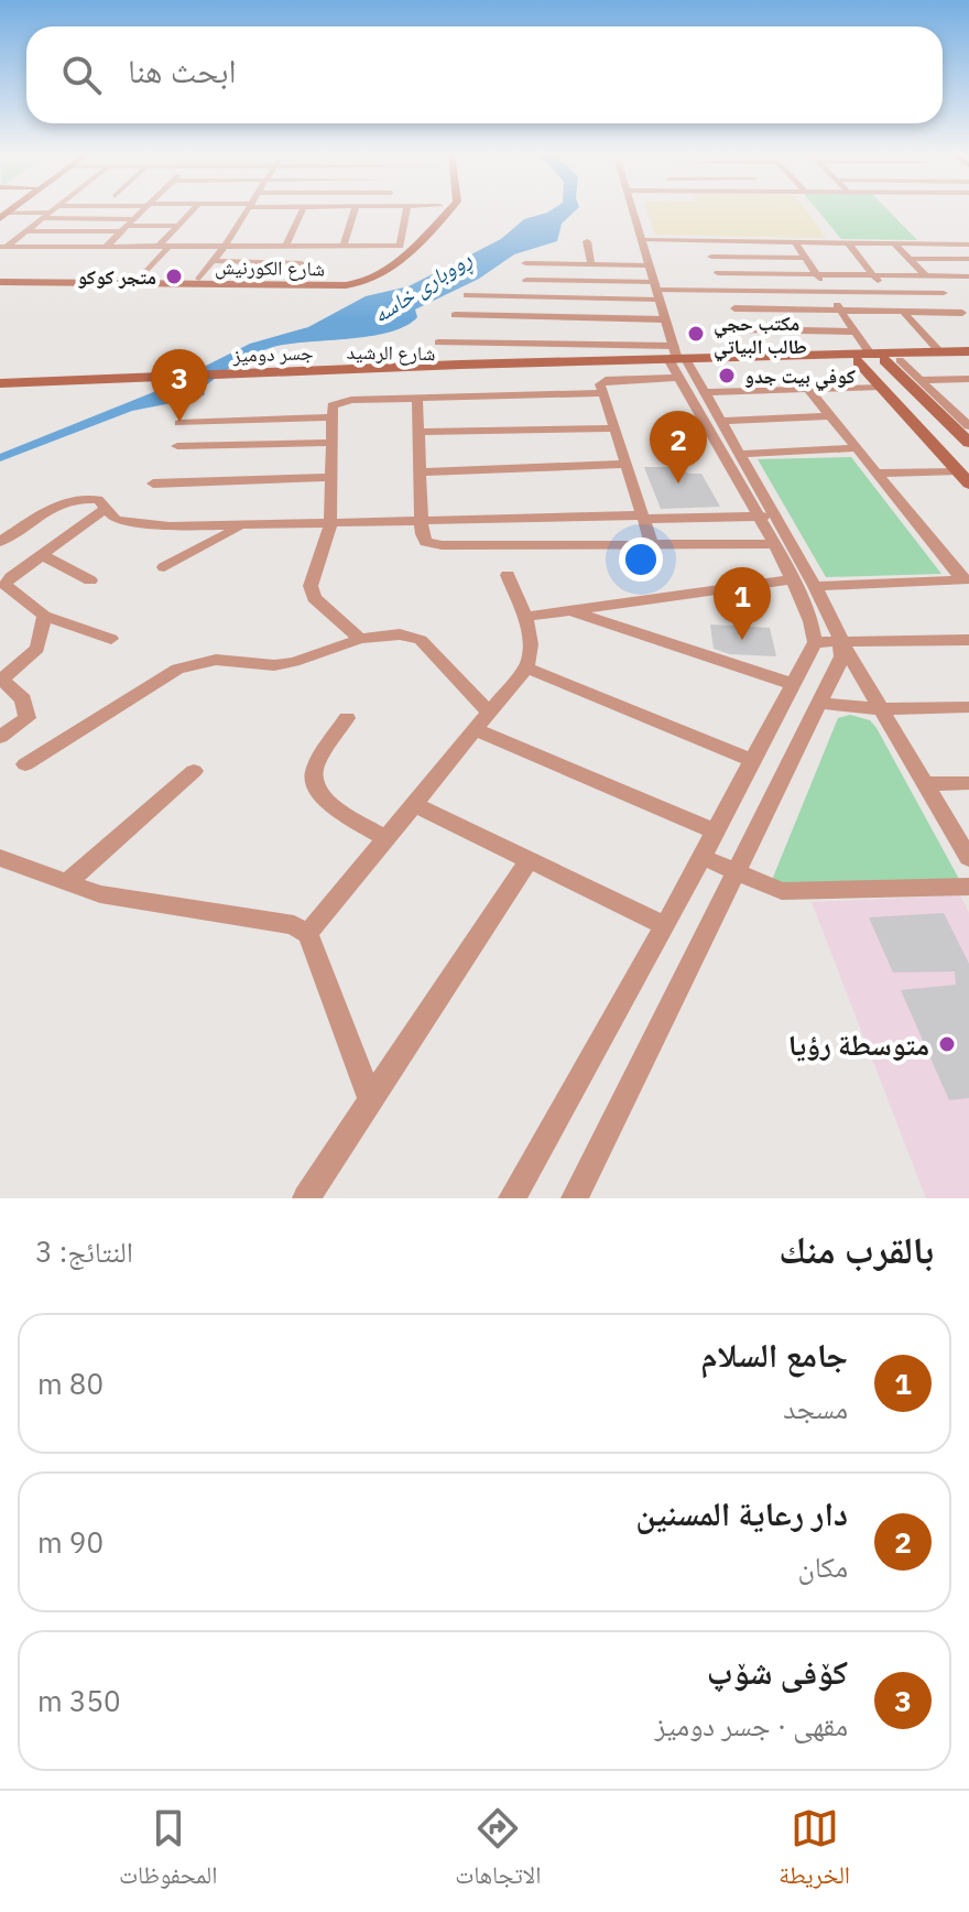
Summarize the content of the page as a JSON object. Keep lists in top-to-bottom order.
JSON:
{
  "streets": {
    "main road": ["شارع الكورنيش", "شارع الرشيد", "جسر دوميز"]
  },
  "crossings": [
    ["شارع الرشيد", "جسر دوميز"]
  ],
  "water": ["ڕووباری خاسە"],
  "places": [
    "متجر كوكو",
    "مكتب حجي طالب البياتي",
    "كوفي بيت جدو",
    "متوسطة رؤيا"
  ],
  "page": {
    "search": "ابحث هنا",
    "pins": ["3", "2", "1"],
    "heading": ["بالقرب منك", "النتائج: 3"],
    "list": [
      {
        "mark": "1",
        "name": "جامع السلام",
        "note": "مسجد",
        "value": "80 m"
      },
      {
        "mark": "2",
        "name": "دار رعاية المسنين",
        "note": "مكان",
        "value": "90 m"
      },
      {
        "mark": "3",
        "name": "کۆفی شۆپ",
        "note": "مقهى · جسر دوميز",
        "value": "350 m"
      }
    ],
    "nav": ["الخريطة", "الاتجاهات", "المحفوظات"]
  }
}
